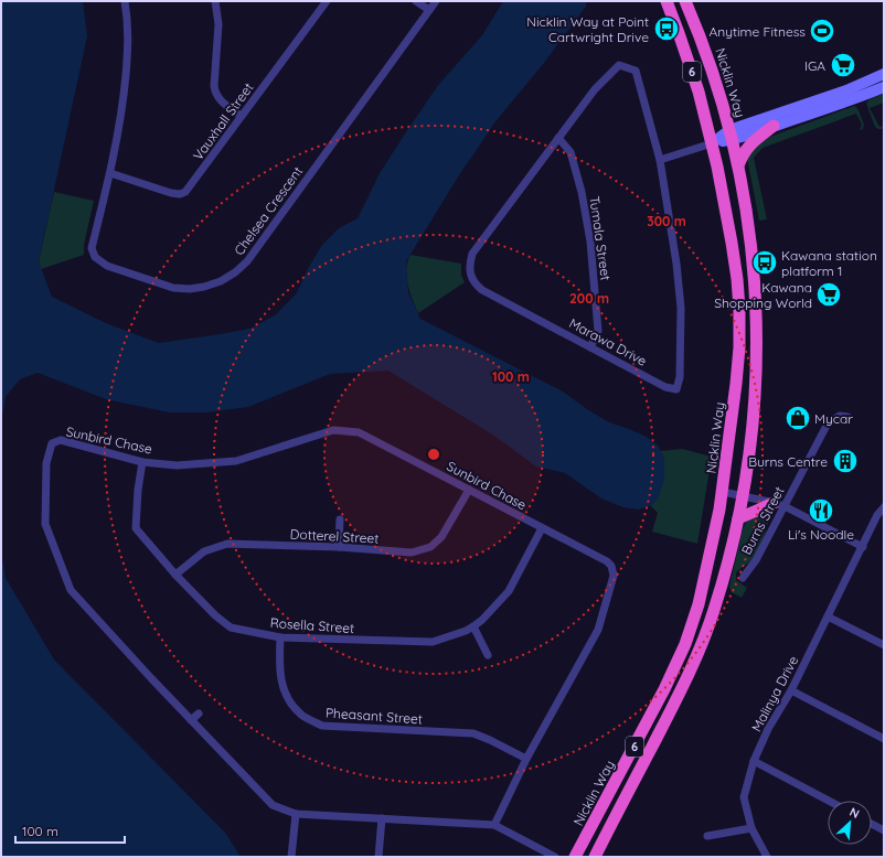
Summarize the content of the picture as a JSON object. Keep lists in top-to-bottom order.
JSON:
{
  "streets": {
    "highway": ["6", "Nicklin Way"],
    "street": [
      "Vauxhall Street",
      "Chelsea Crescent",
      "Tumala Street",
      "Marawa Drive",
      "Sunbird Chase",
      "Burns Street",
      "Dotterel Street",
      "Rosella Street",
      "Malinya Drive",
      "Pheasant Street"
    ]
  },
  "crossings": [
    ["Vauxhall Street", "Chelsea Crescent"],
    ["Tumala Street", "Marawa Drive"],
    ["Sunbird Chase", "Dotterel Street"],
    ["Sunbird Chase", "Rosella Street"],
    ["Sunbird Chase", "Pheasant Street"],
    ["Dotterel Street", "Rosella Street"],
    ["Rosella Street", "Pheasant Street"]
  ],
  "places": {
    "bus stop": ["Nicklin Way at Point Cartwright Drive", "Kawana station platform 1"],
    "sports": ["Anytime Fitness"],
    "supermarket": ["IGA", "Kawana Shopping World"],
    "shop": ["Mycar"],
    "building": ["Burns Centre"],
    "restaurant": ["Li's Noodle"]
  },
  "scale_bar": "100 m",
  "north": "top right",
  "rings": ["300 m", "200 m", "100 m"]
}
